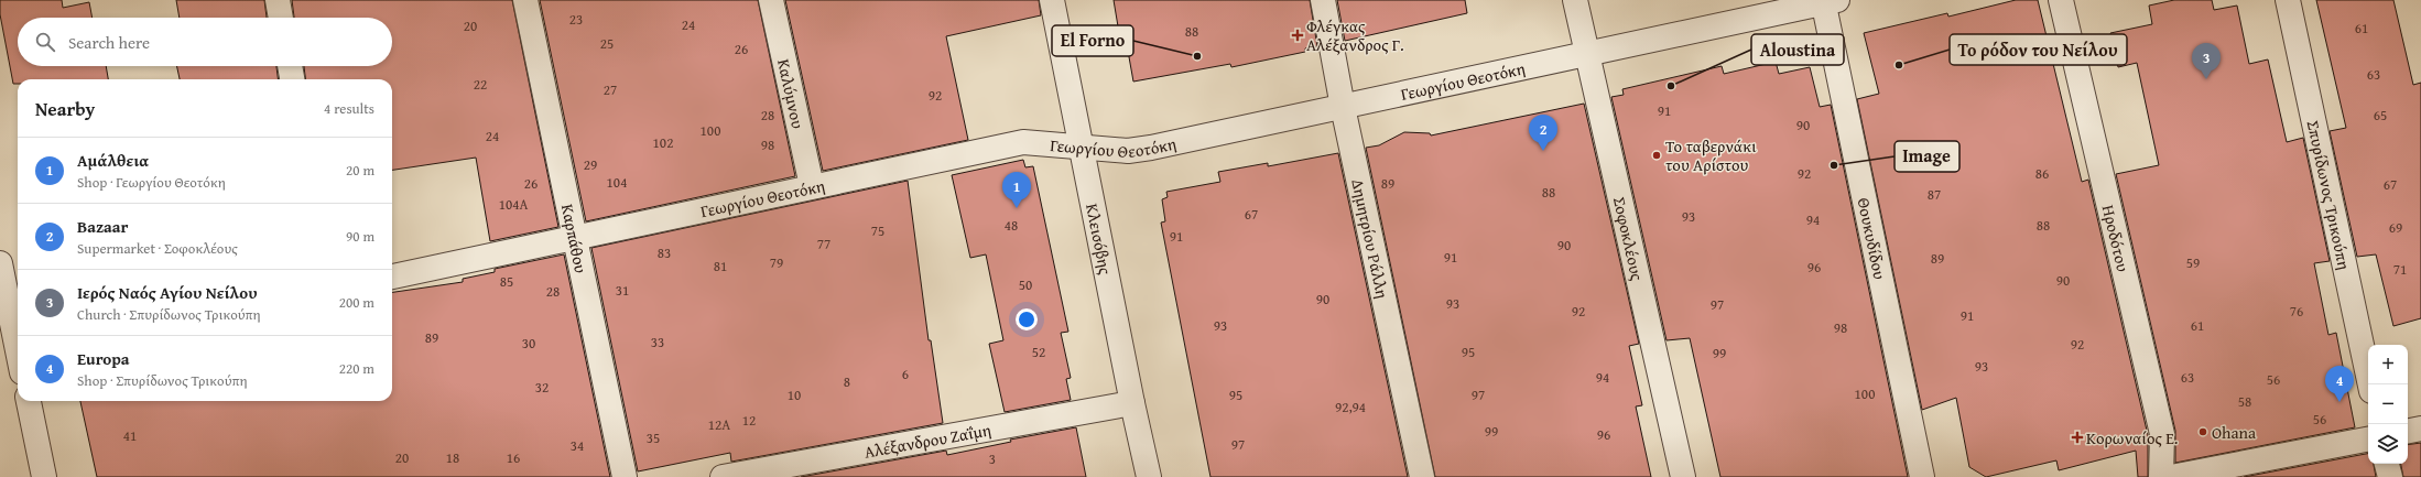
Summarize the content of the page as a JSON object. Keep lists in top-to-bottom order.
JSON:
{
  "streets": {
    "street": [
      "Γεωργίου Θεοτόκη",
      "Καλύμνου",
      "Σπυρίδωνος Τρικούπη",
      "Θουκυδίδου",
      "Ηροδότου",
      "Καρπάθου",
      "Κλεισόβης",
      "Δημητρίου Ράλλη",
      "Σοφοκλέους",
      "Αλέξανδρου Ζαΐμη"
    ]
  },
  "crossings": [
    ["Γεωργίου Θεοτόκη", "Καλύμνου"],
    ["Γεωργίου Θεοτόκη", "Θουκυδίδου"],
    ["Γεωργίου Θεοτόκη", "Καρπάθου"],
    ["Γεωργίου Θεοτόκη", "Κλεισόβης"],
    ["Γεωργίου Θεοτόκη", "Δημητρίου Ράλλη"],
    ["Γεωργίου Θεοτόκη", "Σοφοκλέους"],
    ["Κλεισόβης", "Αλέξανδρου Ζαΐμη"]
  ],
  "places": {
    "health": ["Φλέγκας Αλέξανδρος Γ.", "Κορωναίος Ε."],
    "other": [
      "El Forno",
      "Το ρόδον του Νείλου",
      "Aloustina",
      "Το ταβερνάκι του Αρίστου",
      "Image",
      "Ohana"
    ]
  },
  "house_numbers": [
    "23",
    "24",
    "20",
    "61",
    "88",
    "25",
    "26",
    "63",
    "22",
    "27",
    "92",
    "91",
    "28",
    "65",
    "90",
    "100",
    "24",
    "102",
    "98",
    "29",
    "92",
    "86",
    "104",
    "26",
    "89",
    "67",
    "88",
    "87",
    "104Α",
    "67",
    "93",
    "94",
    "48",
    "88",
    "69",
    "75",
    "91",
    "77",
    "90",
    "83",
    "91",
    "89",
    "79",
    "59",
    "81",
    "96",
    "71",
    "90",
    "85",
    "50",
    "31",
    "28",
    "90",
    "93",
    "97",
    "92",
    "76",
    "91",
    "93",
    "61",
    "98",
    "89",
    "33",
    "30",
    "92",
    "52",
    "95",
    "99",
    "93",
    "6",
    "94",
    "63",
    "56",
    "8",
    "32",
    "100",
    "10",
    "95",
    "97",
    "58",
    "92,94",
    "56",
    "12",
    "12Α",
    "99",
    "96",
    "41",
    "35",
    "97",
    "34",
    "20",
    "18",
    "16",
    "3"
  ],
  "page": {
    "search": "Search here",
    "pins": [
      "3",
      "2",
      "1",
      "4"
    ],
    "heading": ["Nearby", "4 results"],
    "list": [
      {
        "mark": "1",
        "name": "Αμάλθεια",
        "note": "Shop · Γεωργίου Θεοτόκη",
        "value": "20 m"
      },
      {
        "mark": "2",
        "name": "Bazaar",
        "note": "Supermarket · Σοφοκλέους",
        "value": "90 m"
      },
      {
        "mark": "3",
        "name": "Ιερός Ναός Αγίου Νείλου",
        "note": "Church · Σπυρίδωνος Τρικούπη",
        "value": "200 m"
      },
      {
        "mark": "4",
        "name": "Europa",
        "note": "Shop · Σπυρίδωνος Τρικούπη",
        "value": "220 m"
      }
    ],
    "map_buttons": ["+", "−"]
  }
}
